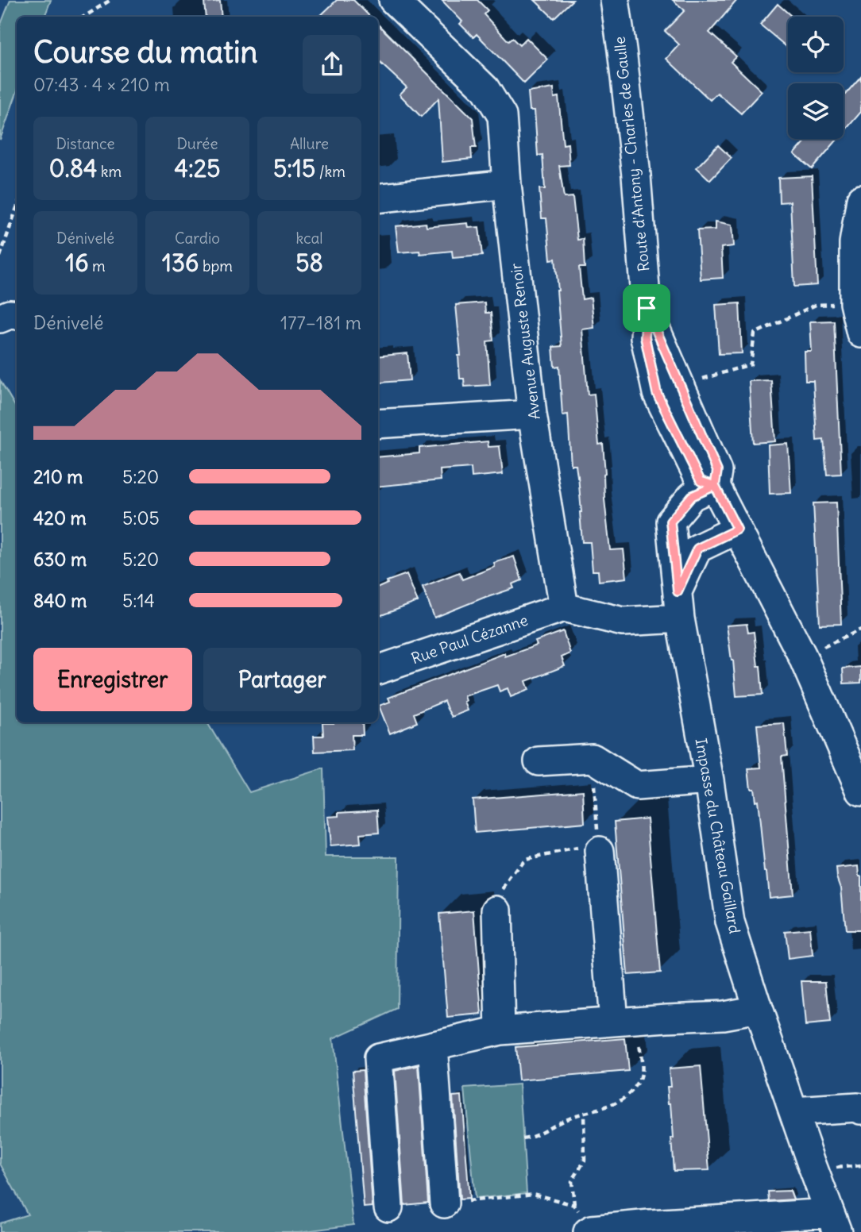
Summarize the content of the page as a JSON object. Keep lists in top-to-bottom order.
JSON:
{
  "streets": {
    "street": [
      "Route d'Antony - Charles de Gaulle",
      "Avenue Auguste Renoir",
      "Rue Paul Cézanne",
      "Impasse du Château Gaillard"
    ]
  },
  "crossings": [
    ["Route d'Antony - Charles de Gaulle", "Impasse du Château Gaillard"],
    ["Avenue Auguste Renoir", "Rue Paul Cézanne"]
  ],
  "page": {
    "heading": ["Course du matin", "07:43 · 4 × 210 m"],
    "stats": [
      ["Distance", "0.84 km"],
      ["Durée", "4:25"],
      ["Allure", "5:15 /km"],
      ["Dénivelé", "16 m"],
      ["Cardio", "136 bpm"],
      ["kcal", "58"]
    ],
    "chart": ["Dénivelé", "177–181 m"],
    "list": [
      {
        "name": "210 m",
        "note": "5:20"
      },
      {
        "name": "420 m",
        "note": "5:05"
      },
      {
        "name": "630 m",
        "note": "5:20"
      },
      {
        "name": "840 m",
        "note": "5:14"
      }
    ],
    "buttons": ["Enregistrer", "Partager"]
  }
}
